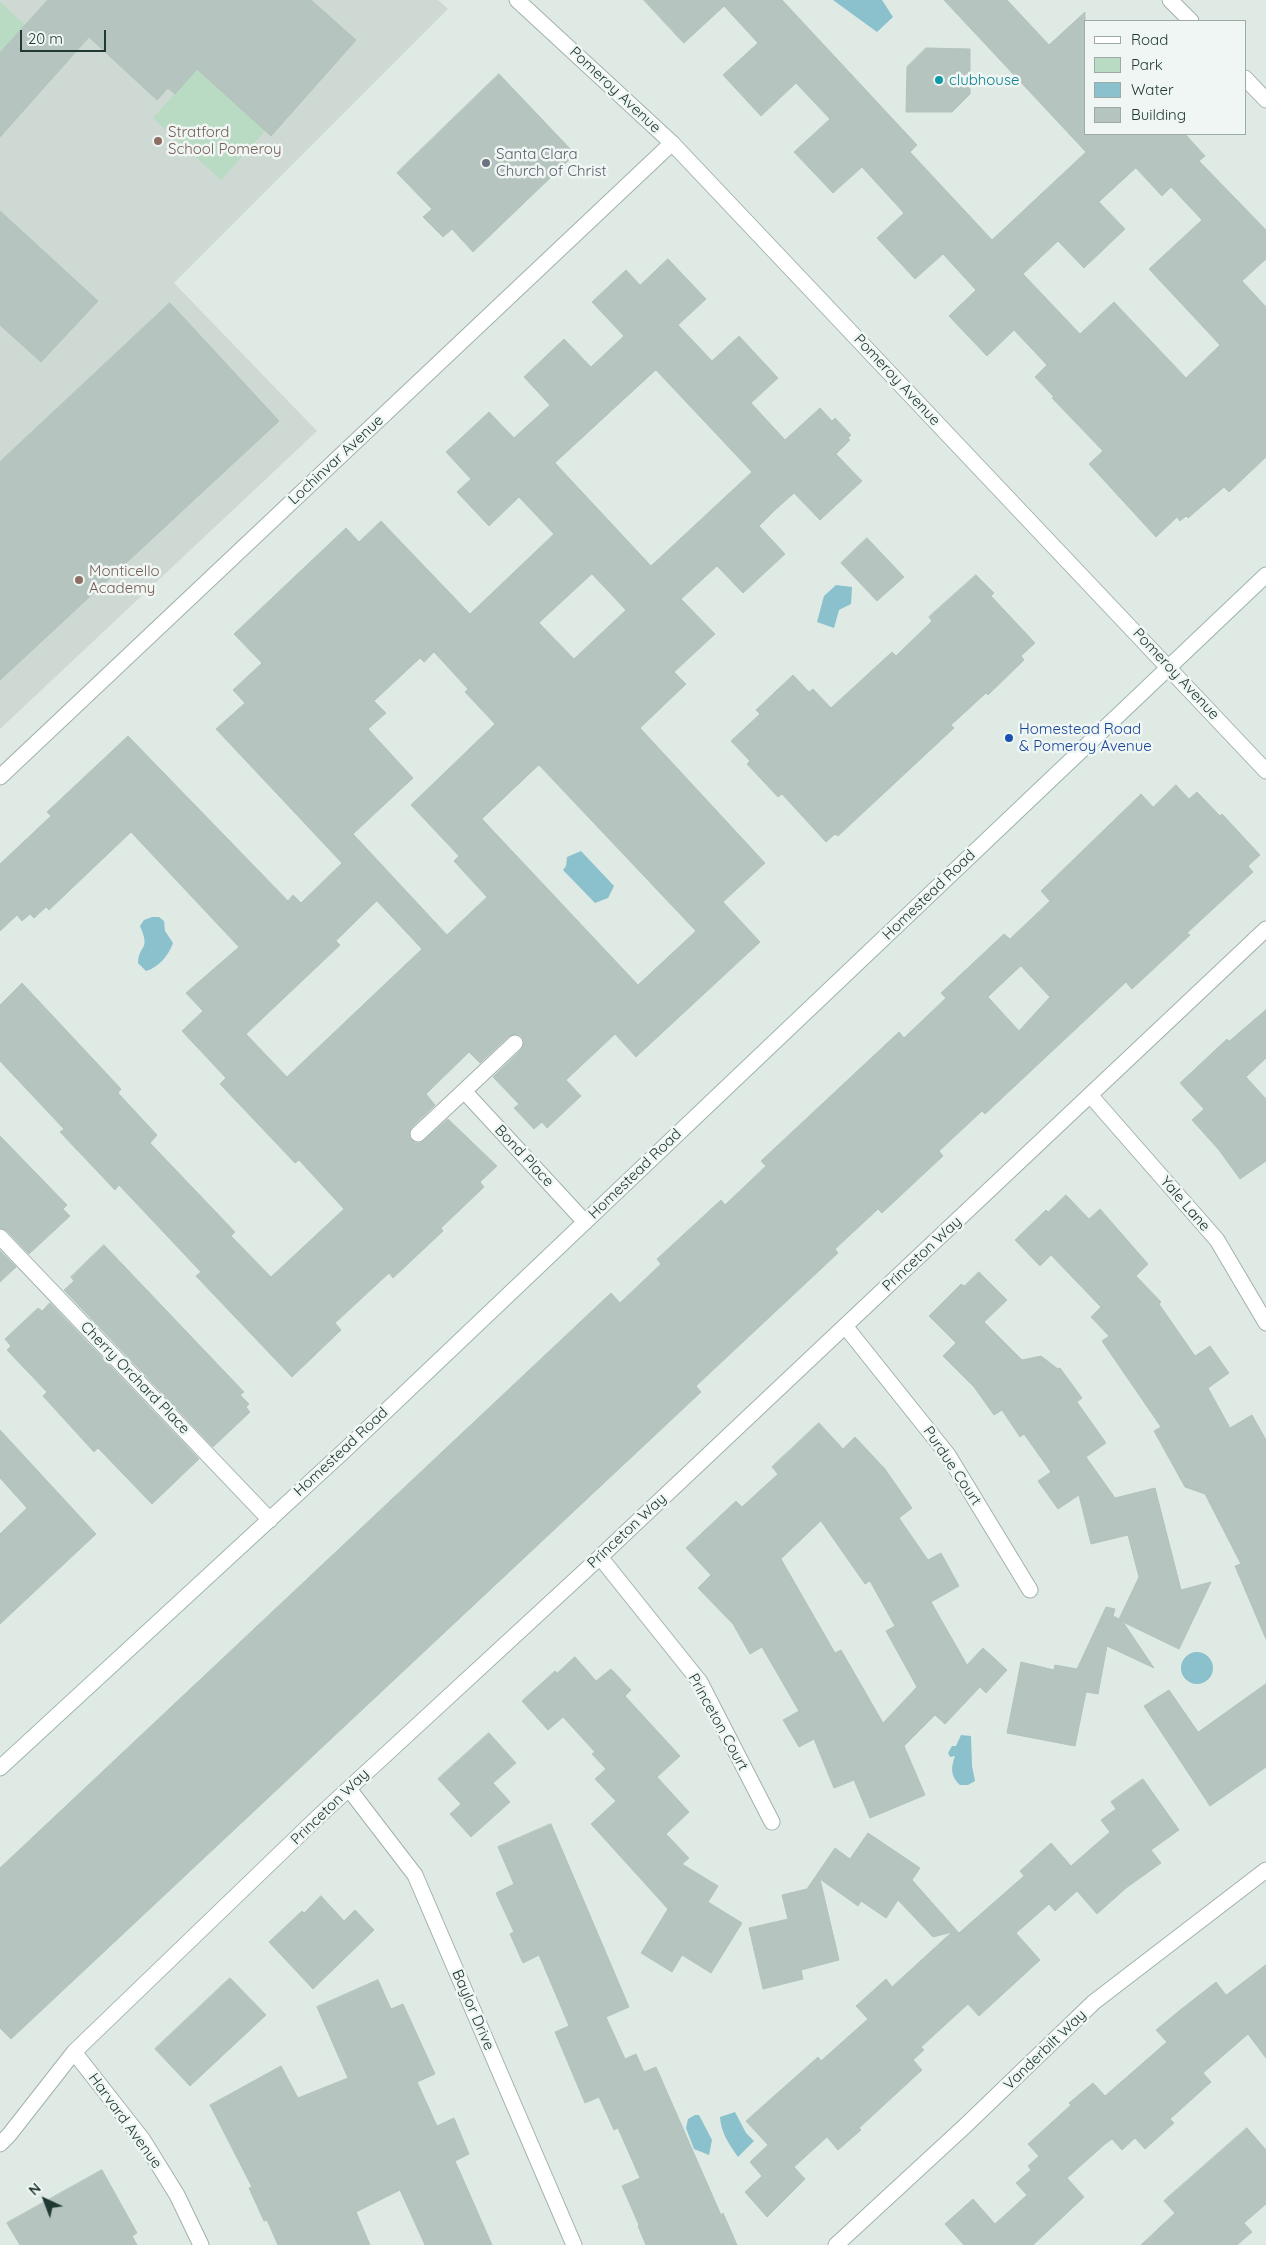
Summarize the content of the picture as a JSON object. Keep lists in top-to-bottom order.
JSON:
{
  "streets": {
    "street": [
      "Pomeroy Avenue",
      "Lochinvar Avenue",
      "Homestead Road",
      "Bond Place",
      "Yale Lane",
      "Princeton Way",
      "Cherry Orchard Place",
      "Purdue Court",
      "Princeton Court",
      "Baylor Drive",
      "Vanderbilt Way",
      "Harvard Avenue"
    ]
  },
  "crossings": [
    ["Pomeroy Avenue", "Lochinvar Avenue"],
    ["Pomeroy Avenue", "Homestead Road"],
    ["Homestead Road", "Bond Place"],
    ["Homestead Road", "Cherry Orchard Place"],
    ["Yale Lane", "Princeton Way"],
    ["Princeton Way", "Purdue Court"],
    ["Princeton Way", "Princeton Court"],
    ["Princeton Way", "Baylor Drive"],
    ["Princeton Way", "Harvard Avenue"]
  ],
  "places": [
    "clubhouse",
    "Stratford School Pomeroy",
    "Santa Clara Church of Christ",
    "Monticello Academy",
    "Homestead Road & Pomeroy Avenue"
  ],
  "legend": [
    "Road",
    "Park",
    "Water",
    "Building"
  ],
  "scale_bar": "20 m",
  "north": "top left"
}
